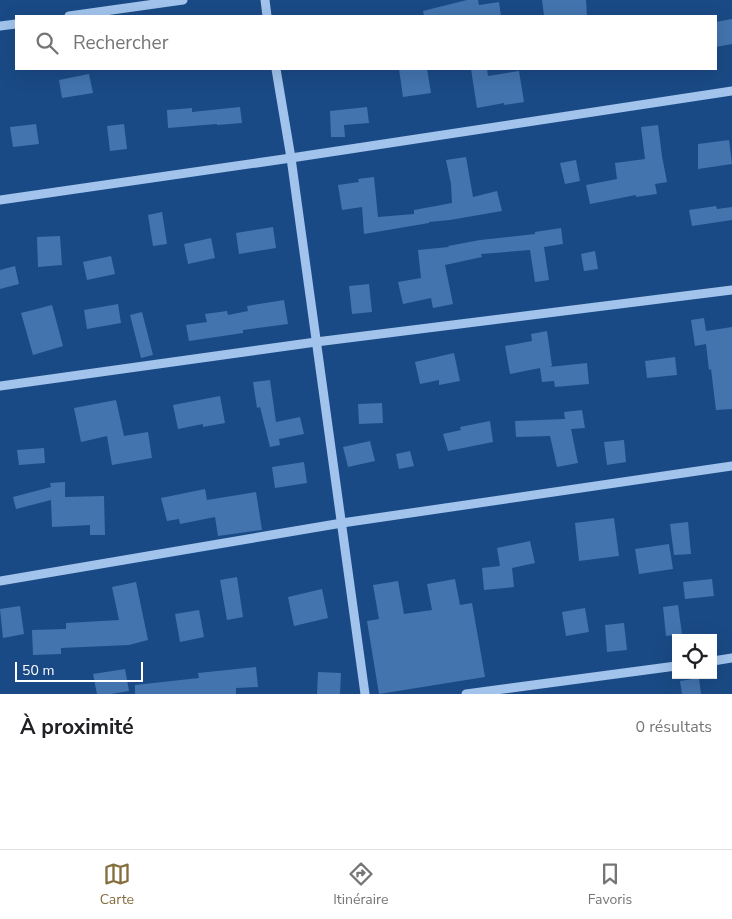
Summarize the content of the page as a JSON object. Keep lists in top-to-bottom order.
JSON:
{
  "scale_bar": "50 m",
  "page": {
    "search": "Rechercher",
    "scale": "50 m",
    "heading": ["À proximité", "0 résultats"],
    "nav": ["Carte", "Itinéraire", "Favoris"]
  }
}
